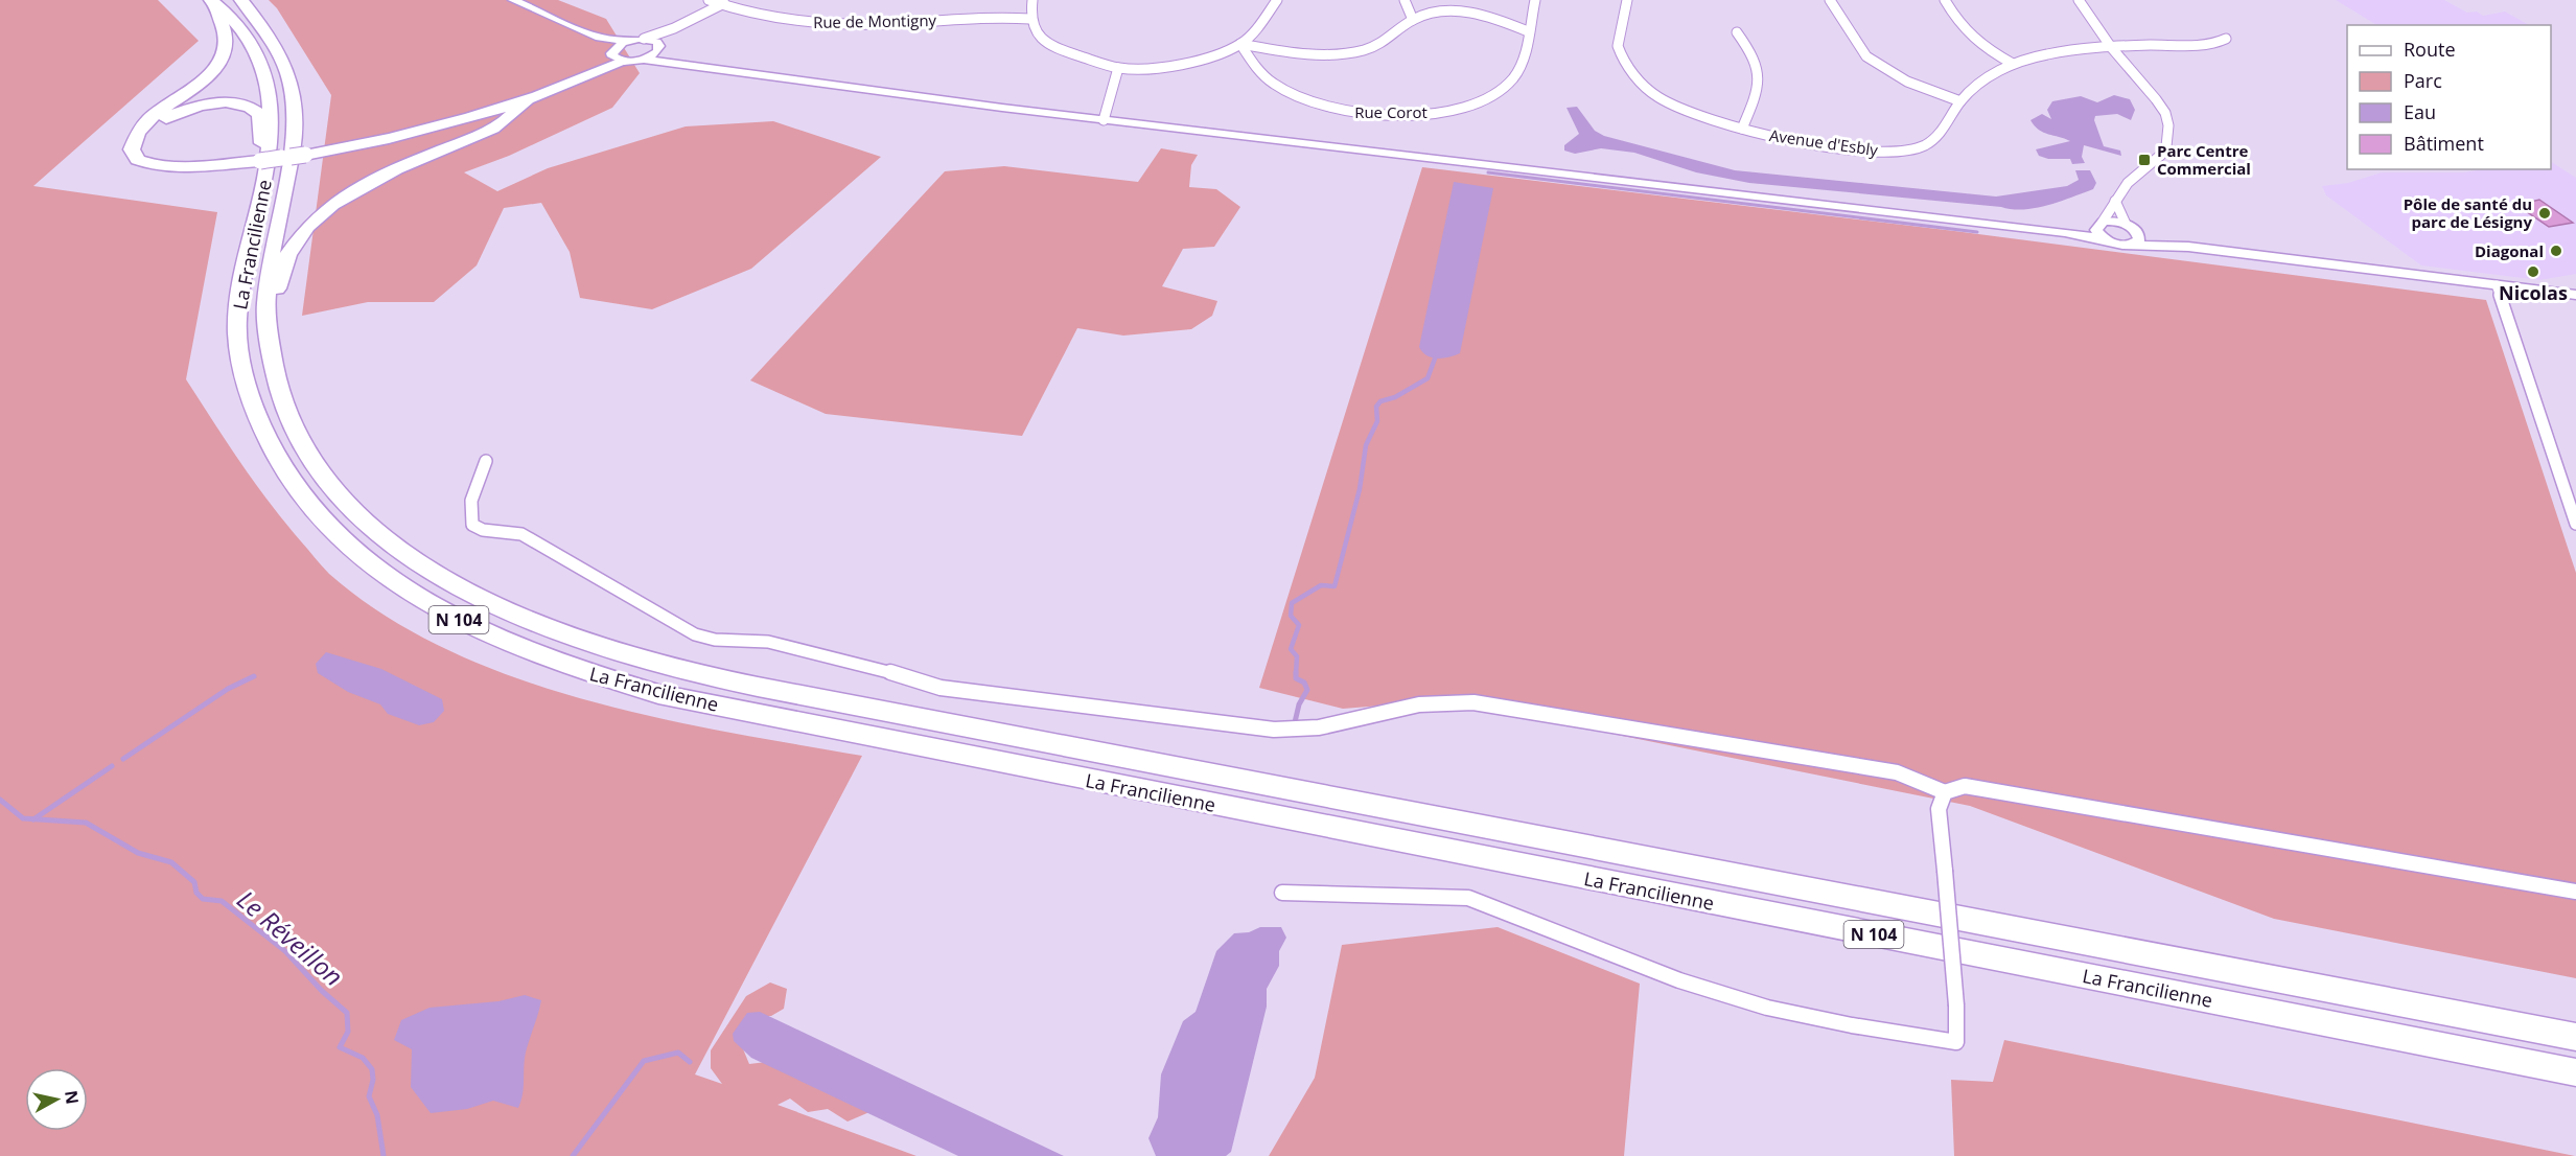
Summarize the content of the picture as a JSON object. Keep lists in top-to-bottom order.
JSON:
{
  "streets": {
    "highway": ["La Francilienne", "N 104"],
    "street": ["Rue de Montigny", "Rue Corot", "Avenue d'Esbly"]
  },
  "water": ["Le Réveillon"],
  "places": {
    "transit": ["Parc Centre Commercial"],
    "other": ["Pôle de santé du parc de Lésigny", "Diagonal", "Nicolas"]
  },
  "legend": [
    "Route",
    "Parc",
    "Eau",
    "Bâtiment"
  ],
  "north": "right"
}
